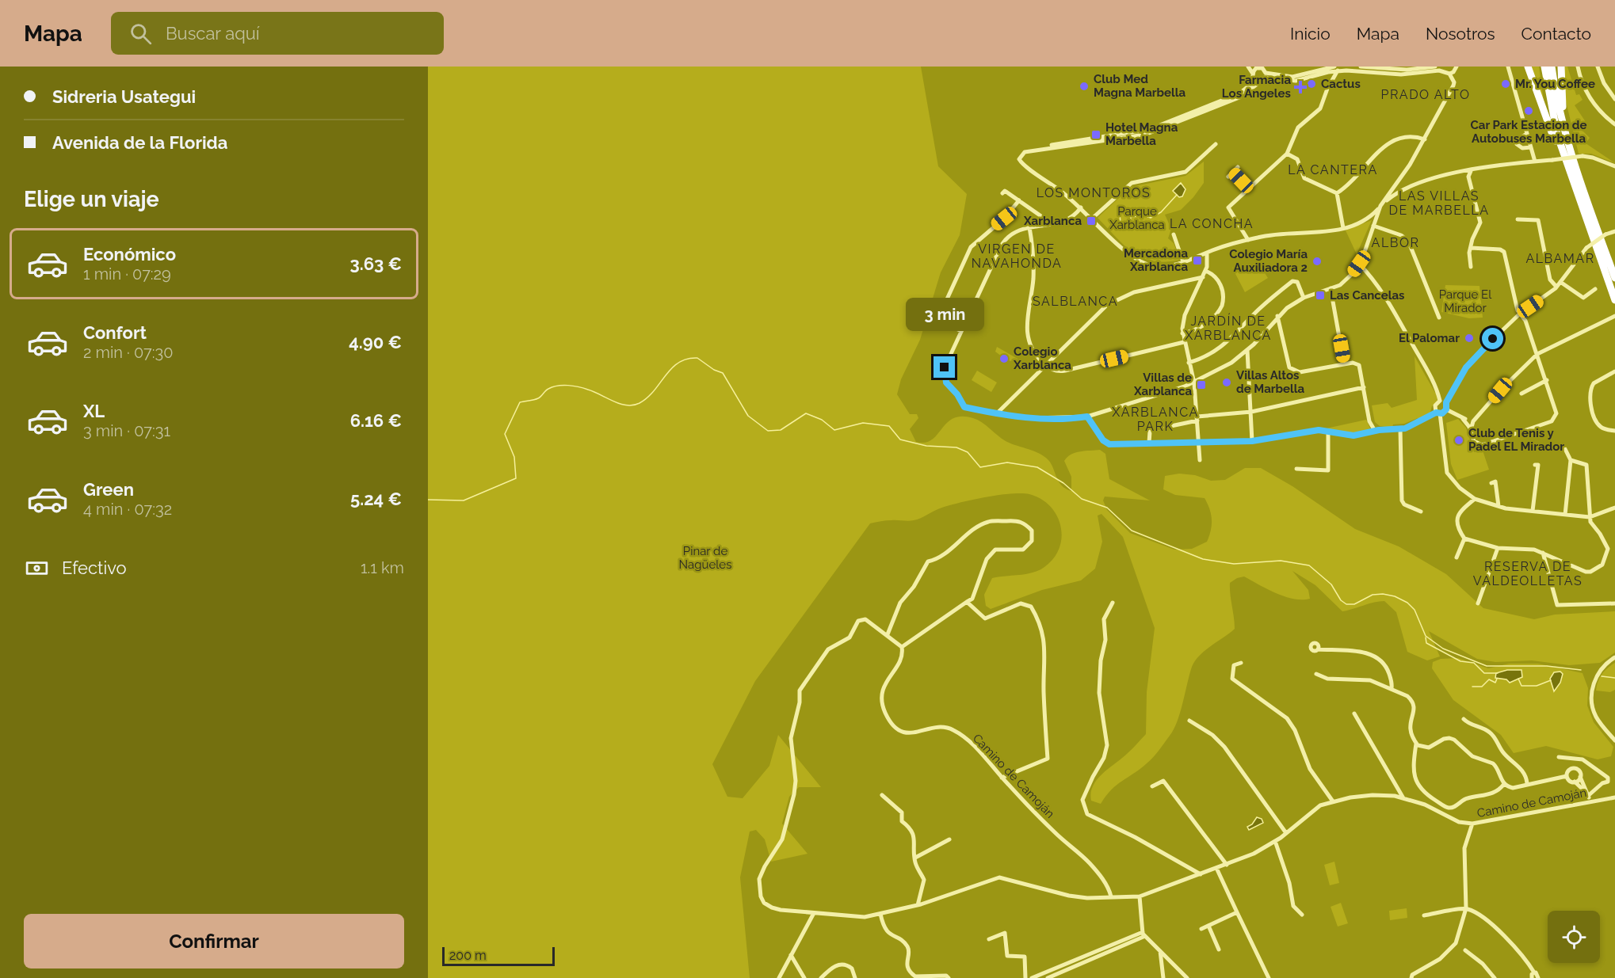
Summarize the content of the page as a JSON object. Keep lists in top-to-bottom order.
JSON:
{
  "streets": {
    "street": ["Camino de Camoján"]
  },
  "districts": [
    "PRADO ALTO",
    "LA CANTERA",
    "LOS MONTOROS",
    "LAS VILLAS DE MARBELLA",
    "LA CONCHA",
    "ALBOR",
    "VIRGEN DE NAVAHONDA",
    "ALBAMAR",
    "SALBLANCA",
    "JARDÍN DE XARBLANCA",
    "XARBLANCA PARK",
    "RESERVA DE VALDEOLLETAS"
  ],
  "parks": ["Parque Xarblanca", "Parque El Mirador", "Pinar de Nagüeles"],
  "places": {
    "other": [
      "Cactus",
      "Mr. You Coffee",
      "Club Med Magna Marbella",
      "Car Park Estacion de Autobuses Marbella",
      "Colegio María Auxiliadora 2",
      "El Palomar",
      "Colegio Xarblanca",
      "Villas Altos de Marbella",
      "Club de Tenis y Padel EL Mirador"
    ],
    "health": ["Farmacia Los Angeles"],
    "transit": [
      "Hotel Magna Marbella",
      "Xarblanca",
      "Mercadona Xarblanca",
      "Las Cancelas",
      "Villas de Xarblanca"
    ]
  },
  "scale_bar": "200 m",
  "page": {
    "header": "Mapa",
    "search": "Buscar aquí",
    "nav": [
      "Inicio",
      "Mapa",
      "Nosotros",
      "Contacto"
    ],
    "banner": ["Sidreria Usategui", "Avenida de la Florida"],
    "heading": "Elige un viaje",
    "list": [
      {
        "name": "Económico",
        "note": "1 min · 07:29",
        "value": "3.63 €"
      },
      {
        "name": "Confort",
        "note": "2 min · 07:30",
        "value": "4.90 €"
      },
      {
        "name": "XL",
        "note": "3 min · 07:31",
        "value": "6.16 €"
      },
      {
        "name": "Green",
        "note": "4 min · 07:32",
        "value": "5.24 €"
      }
    ],
    "bubble": "3 min",
    "pay": ["Efectivo", "1.1 km"],
    "buttons": "Confirmar",
    "scale": "200 m"
  }
}
